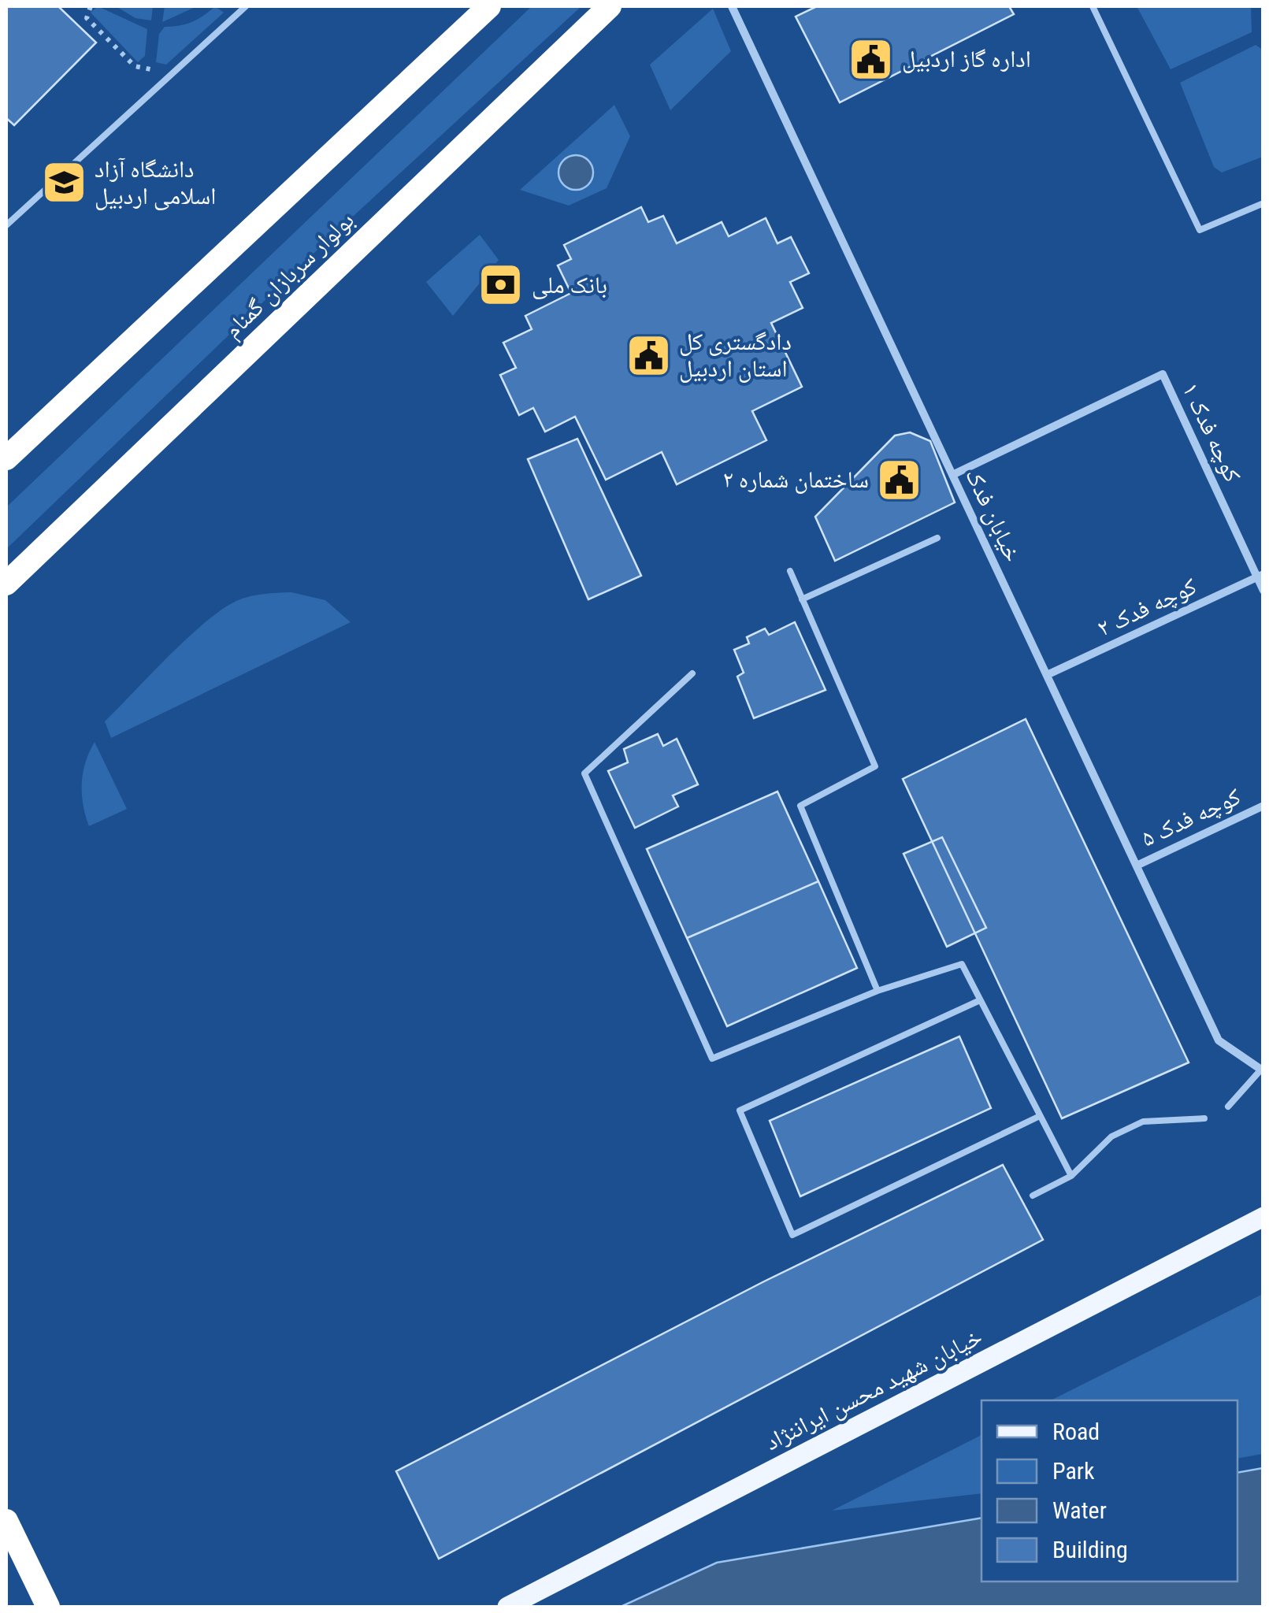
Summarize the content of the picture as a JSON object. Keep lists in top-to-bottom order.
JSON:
{
  "streets": {
    "highway": ["بولوار سربازان گمنام"],
    "main road": ["خیابان شهید محسن ایراننژاد"],
    "street": [
      "کوچه فدک ۱",
      "خیابان فدک",
      "کوچه فدک ۲",
      "کوچه فدک ۵"
    ]
  },
  "crossings": [
    ["کوچه فدک ۱", "خیابان فدک"],
    ["کوچه فدک ۱", "کوچه فدک ۲"],
    ["خیابان فدک", "کوچه فدک ۲"],
    ["خیابان فدک", "کوچه فدک ۵"]
  ],
  "places": {
    "public building": ["اداره گاز اردبیل", "دادگستری کل استان اردبیل", "ساختمان شماره ۲"],
    "school or university": ["دانشگاه آزاد اسلامی اردبیل"],
    "bank": ["بانک ملی"]
  },
  "legend": [
    "Road",
    "Park",
    "Water",
    "Building"
  ]
}
